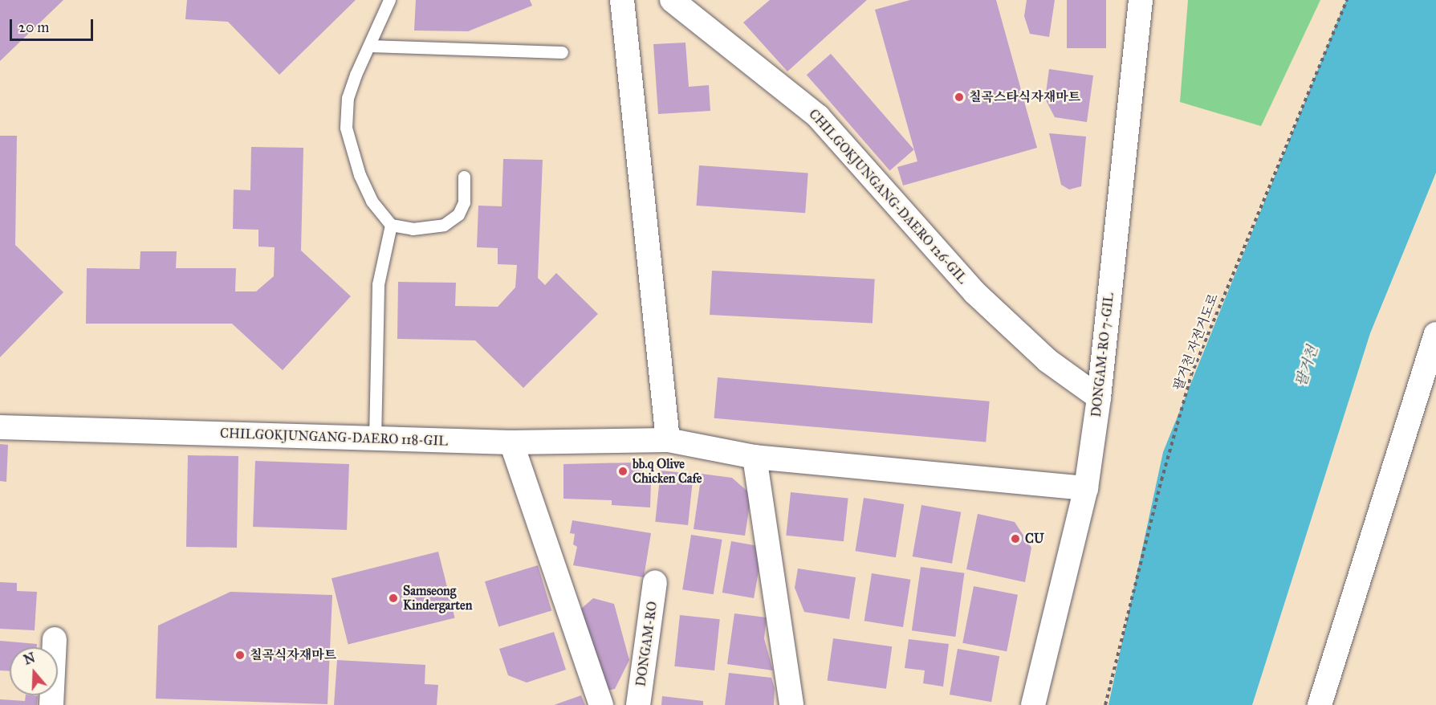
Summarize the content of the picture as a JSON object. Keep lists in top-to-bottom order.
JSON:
{
  "streets": {
    "street": [
      "CHILGOKJUNGANG-DAERO 126-GIL",
      "DONGAM-RO 7-GIL",
      "CHILGOKJUNGANG-DAERO 118-GIL",
      "DONGAM-RO"
    ],
    "path": ["팔거천 자전거도로"]
  },
  "crossings": [
    ["CHILGOKJUNGANG-DAERO 126-GIL", "DONGAM-RO 7-GIL"],
    ["DONGAM-RO 7-GIL", "CHILGOKJUNGANG-DAERO 118-GIL"]
  ],
  "water": ["팔거천"],
  "places": [
    "칠곡스타식자재마트",
    "bb.q Olive Chicken Cafe",
    "CU",
    "Samseong Kindergarten",
    "칠곡식자재마트"
  ],
  "scale_bar": "20 m",
  "north": "top"
}
